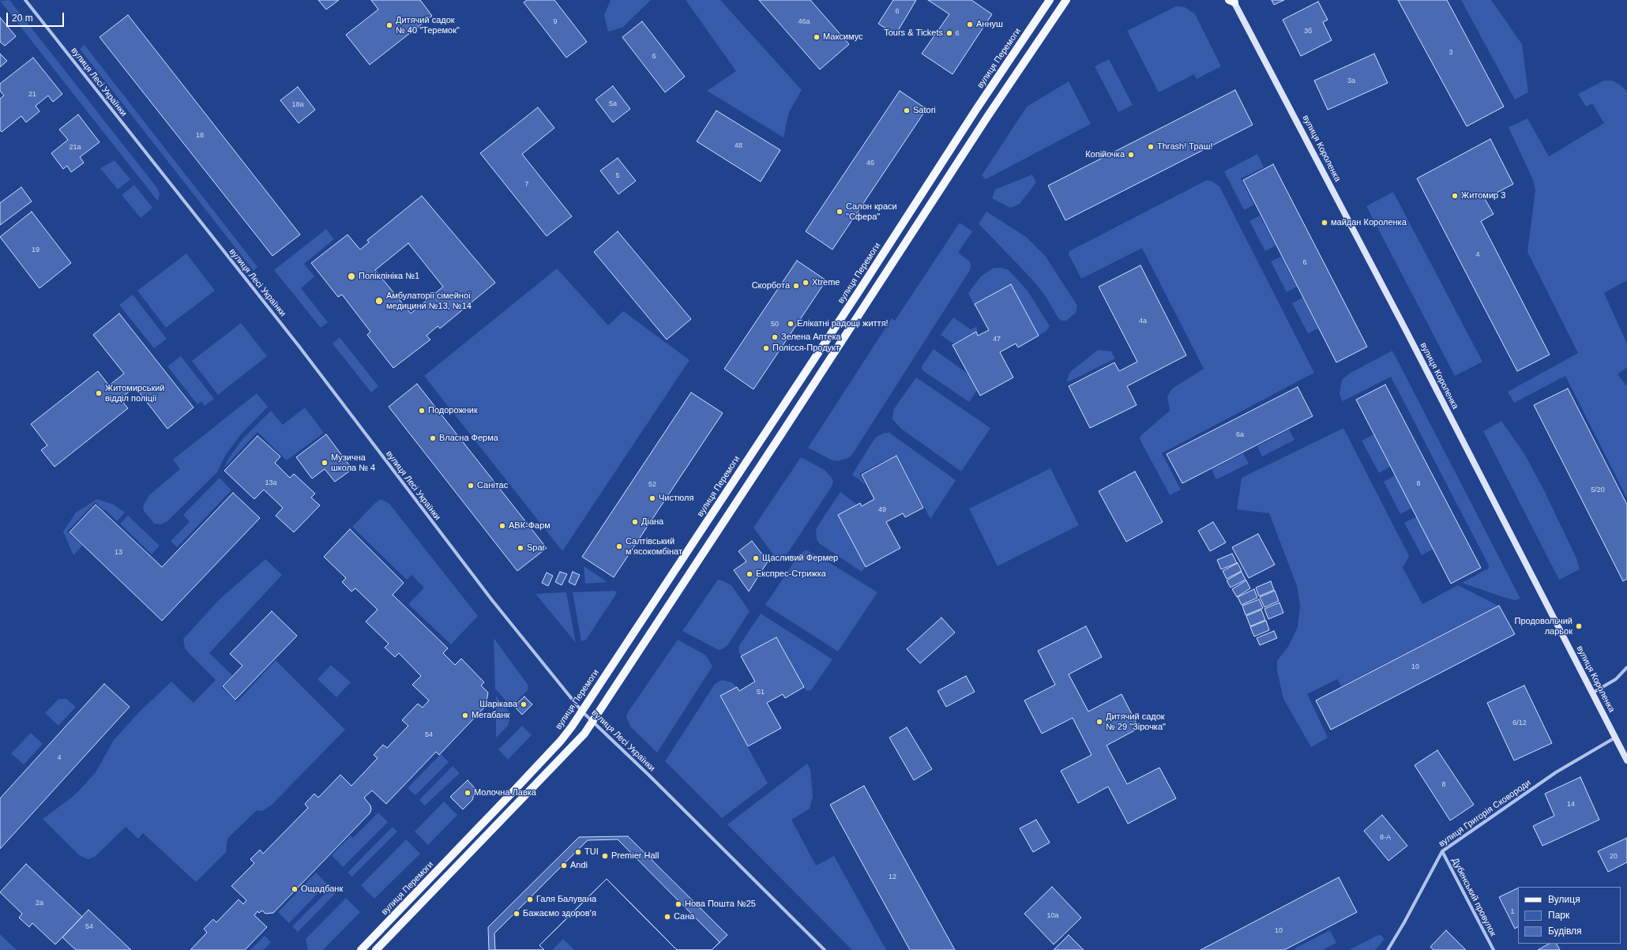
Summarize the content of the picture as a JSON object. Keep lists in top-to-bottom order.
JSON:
{
  "streets": {
    "main road": ["вулиця Перемоги"],
    "street": [
      "вулиця Лесі Українки",
      "вулиця Короленка",
      "вулиця Григорія Сковороди",
      "Дубенський провулок"
    ]
  },
  "crossings": [
    ["вулиця Перемоги", "вулиця Лесі Українки"],
    ["вулиця Короленка", "вулиця Григорія Сковороди"],
    ["вулиця Григорія Сковороди", "Дубенський провулок"]
  ],
  "places": [
    "Аннуш",
    "Дитячий садок № 40 \"Теремок\"",
    "Tours & Tickets",
    "Максимус",
    "Satori",
    "Thrash! Траш!",
    "Копійочка",
    "Житомир 3",
    "Салон краси \"Сфера\"",
    "майдан Короленка",
    "Поліклініка №1",
    "Xtreme",
    "Скорбота",
    "Амбулаторії сімейної медицини №13, №14",
    "Елікатні радощі життя!",
    "Зелена Аптека",
    "Полісся-Продукт",
    "Житомирський відділ поліції",
    "Подорожник",
    "Власна Ферма",
    "Музична школа № 4",
    "Санітас",
    "Чистюля",
    "Діана",
    "АВК-Фарм",
    "Салтівський мʼясокомбінат",
    "Spar",
    "Щасливий Фермер",
    "Експрес-Стрижка",
    "Продовольчий ларьок",
    "Шарікава",
    "Мегабанк",
    "Дитячий садок № 29 \"Зірочка\"",
    "Молочна Лавка",
    "TUI",
    "Premier Hall",
    "Andi",
    "Ощадбанк",
    "Галя Балувана",
    "Нова Пошта №25",
    "Бажаємо здоровʼя",
    "Сана"
  ],
  "house_numbers": [
    "6",
    "9",
    "46а",
    "3б",
    "6",
    "3",
    "6",
    "3а",
    "21",
    "5а",
    "18а",
    "18",
    "48",
    "21а",
    "46",
    "5",
    "7",
    "19",
    "4",
    "6",
    "4а",
    "50",
    "47",
    "6а",
    "13а",
    "8",
    "52",
    "5/20",
    "49",
    "13",
    "10",
    "51",
    "6/12",
    "54",
    "4",
    "8",
    "14",
    "8-А",
    "20",
    "12",
    "2а",
    "1",
    "10а",
    "54",
    "10"
  ],
  "legend": ["Вулиця", "Парк", "Будівля"],
  "scale_bar": "20 m"
}
